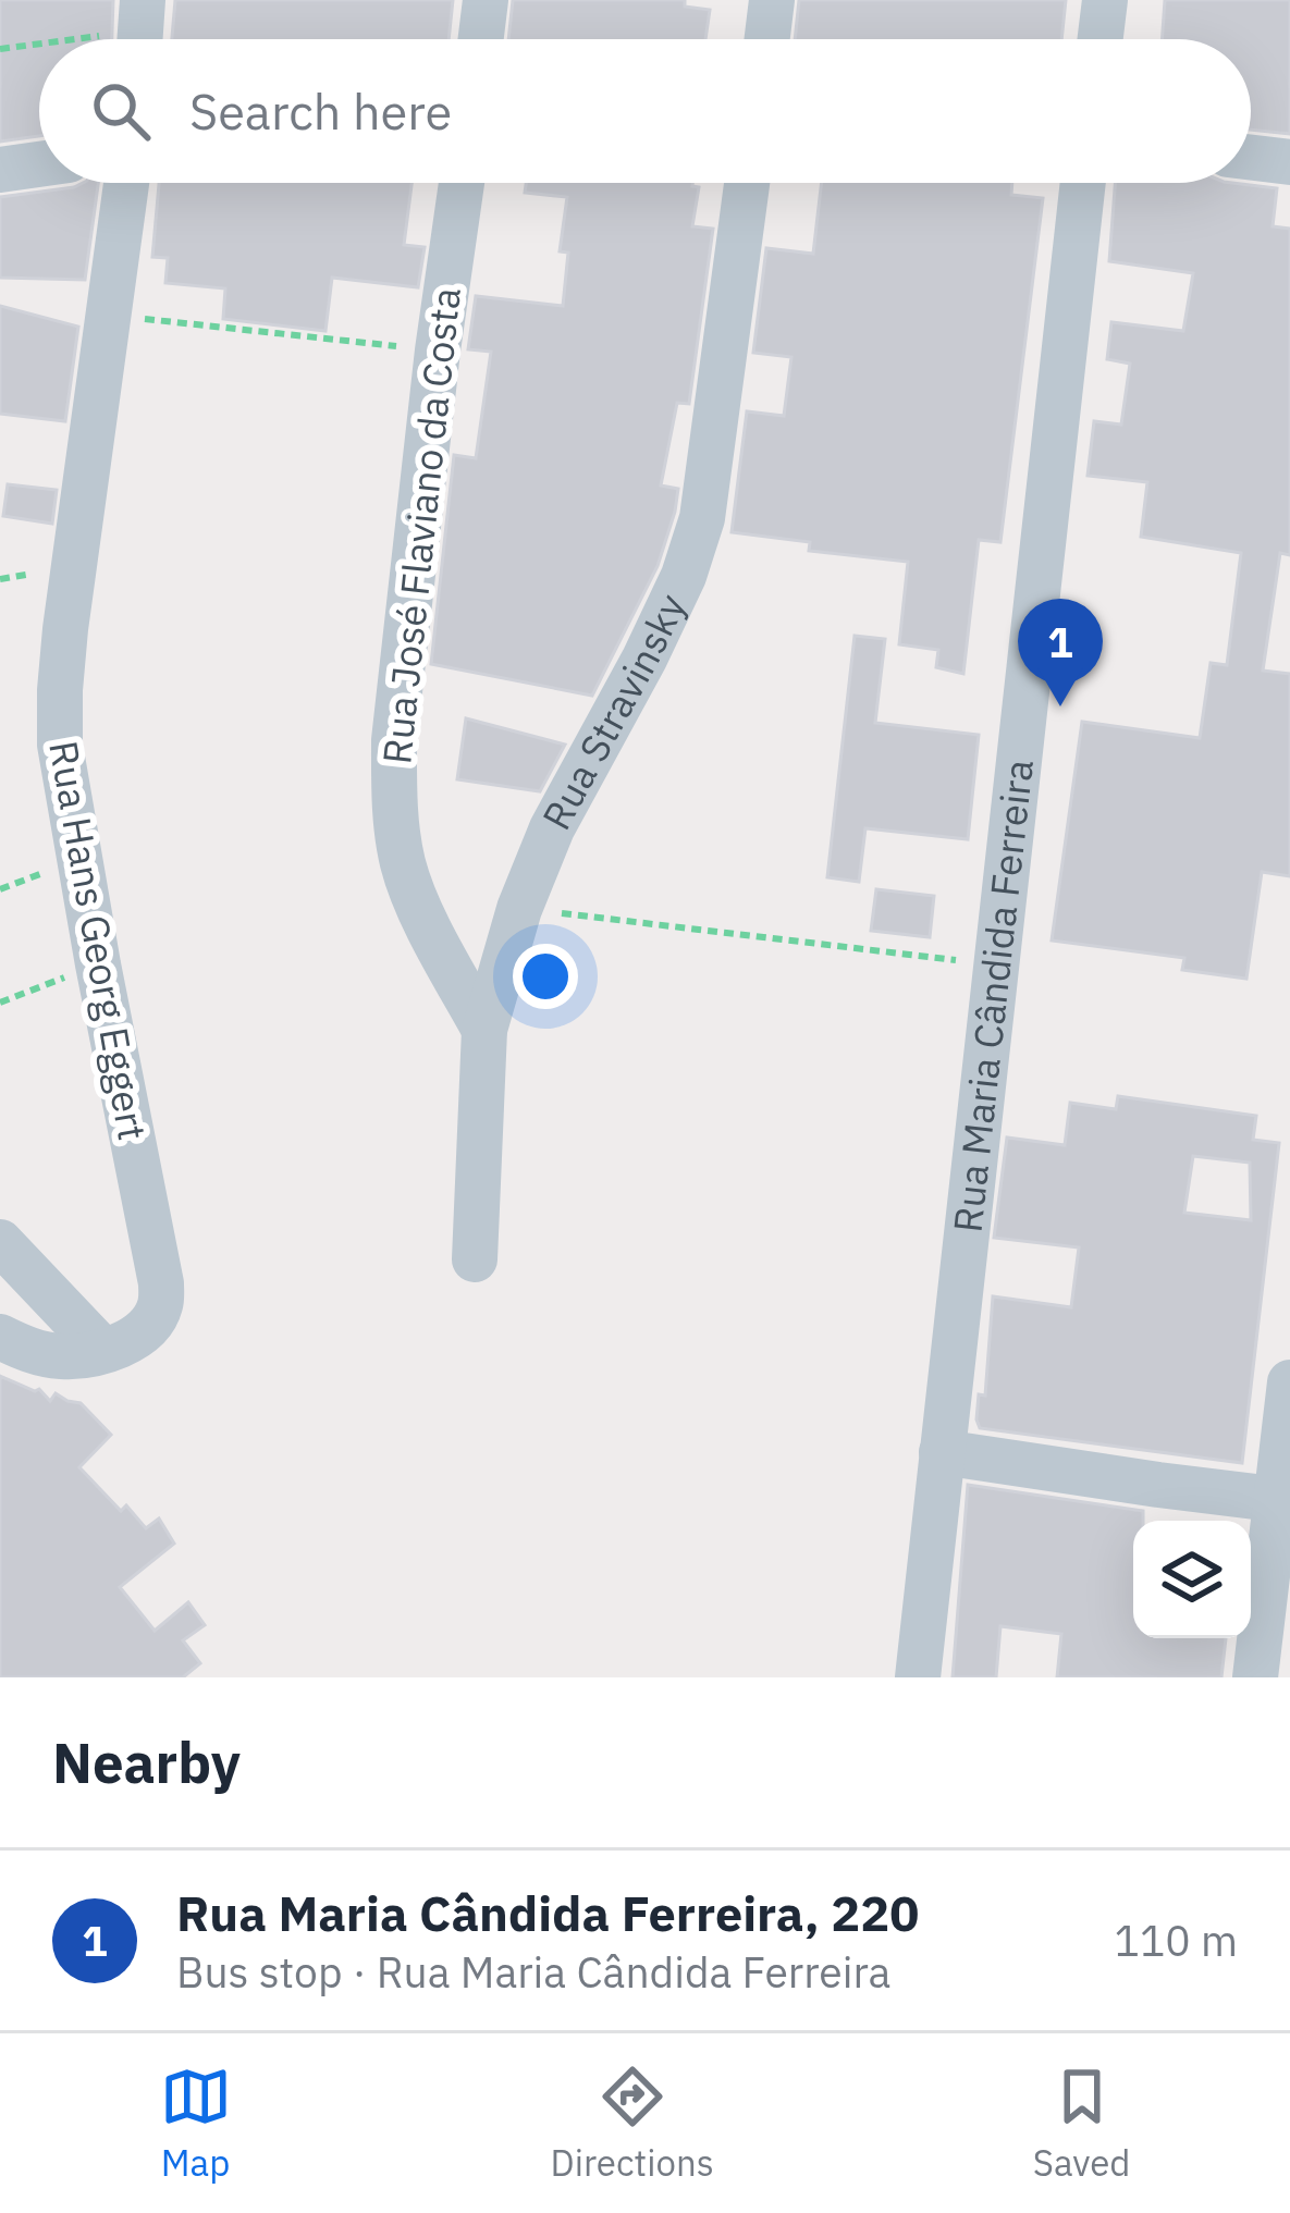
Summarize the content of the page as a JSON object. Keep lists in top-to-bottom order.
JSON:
{
  "streets": {
    "street": [
      "Rua José Flaviano da Costa",
      "Rua Stravinsky",
      "Rua Hans Georg Eggert",
      "Rua Maria Cândida Ferreira"
    ]
  },
  "crossings": [
    ["Rua José Flaviano da Costa", "Rua Stravinsky"]
  ],
  "page": {
    "search": "Search here",
    "pins": "1",
    "heading": "Nearby",
    "list": [
      {
        "mark": "1",
        "name": "Rua Maria Cândida Ferreira, 220",
        "note": "Bus stop · Rua Maria Cândida Ferreira",
        "value": "110 m"
      }
    ],
    "nav": ["Map", "Directions", "Saved"]
  }
}
